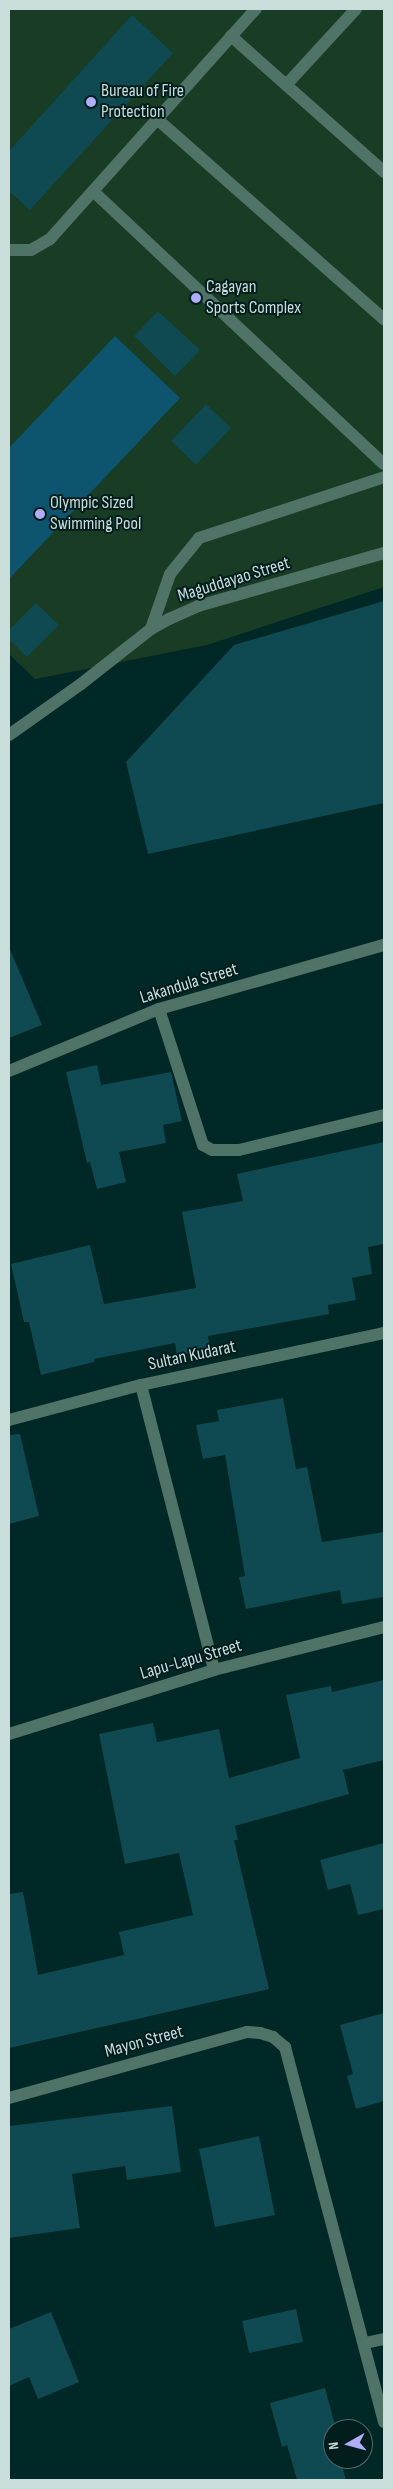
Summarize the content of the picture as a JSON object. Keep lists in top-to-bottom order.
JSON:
{
  "streets": {
    "street": [
      "Maguddayao Street",
      "Lakandula Street",
      "Sultan Kudarat",
      "Lapu-Lapu Street",
      "Mayon Street"
    ]
  },
  "places": ["Bureau of Fire Protection", "Cagayan Sports Complex", "Olympic Sized Swimming Pool"],
  "north": "left"
}
